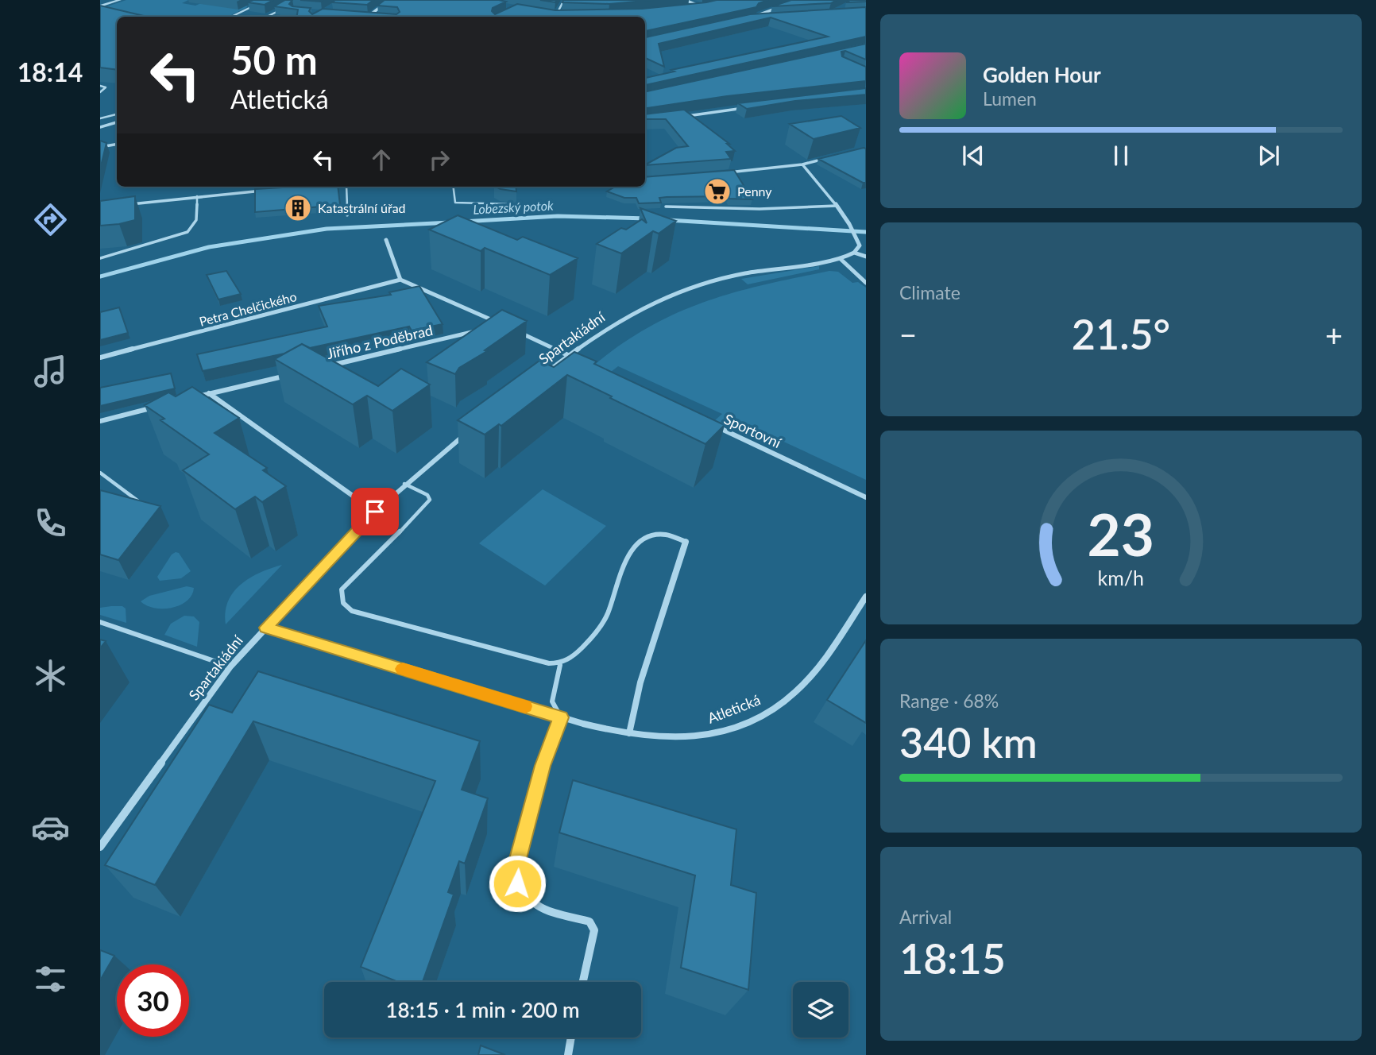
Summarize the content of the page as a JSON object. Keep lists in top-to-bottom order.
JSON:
{
  "streets": {
    "street": [
      "Petra Chelčického",
      "Spartakiádní",
      "Jiřího z Poděbrad",
      "Sportovní",
      "Atletická"
    ]
  },
  "crossings": [
    ["Spartakiádní", "Atletická"]
  ],
  "water": ["Lobezský potok"],
  "places": {
    "supermarket": ["Penny"],
    "building": ["Katastrální úřad"]
  },
  "page": {
    "tabs": "18:14",
    "turn": ["50 m", "Atletická"],
    "song": ["Golden Hour", "Lumen"],
    "tile": [
      "Climate",
      ["Range · 68%", "340 km"],
      ["Arrival", "18:15"]
    ],
    "heat": ["−", "21.5°", "+"],
    "limit": "30",
    "trip": "18:15 · 1 min · 200 m",
    "gauge": ["23", "km/h"]
  }
}
